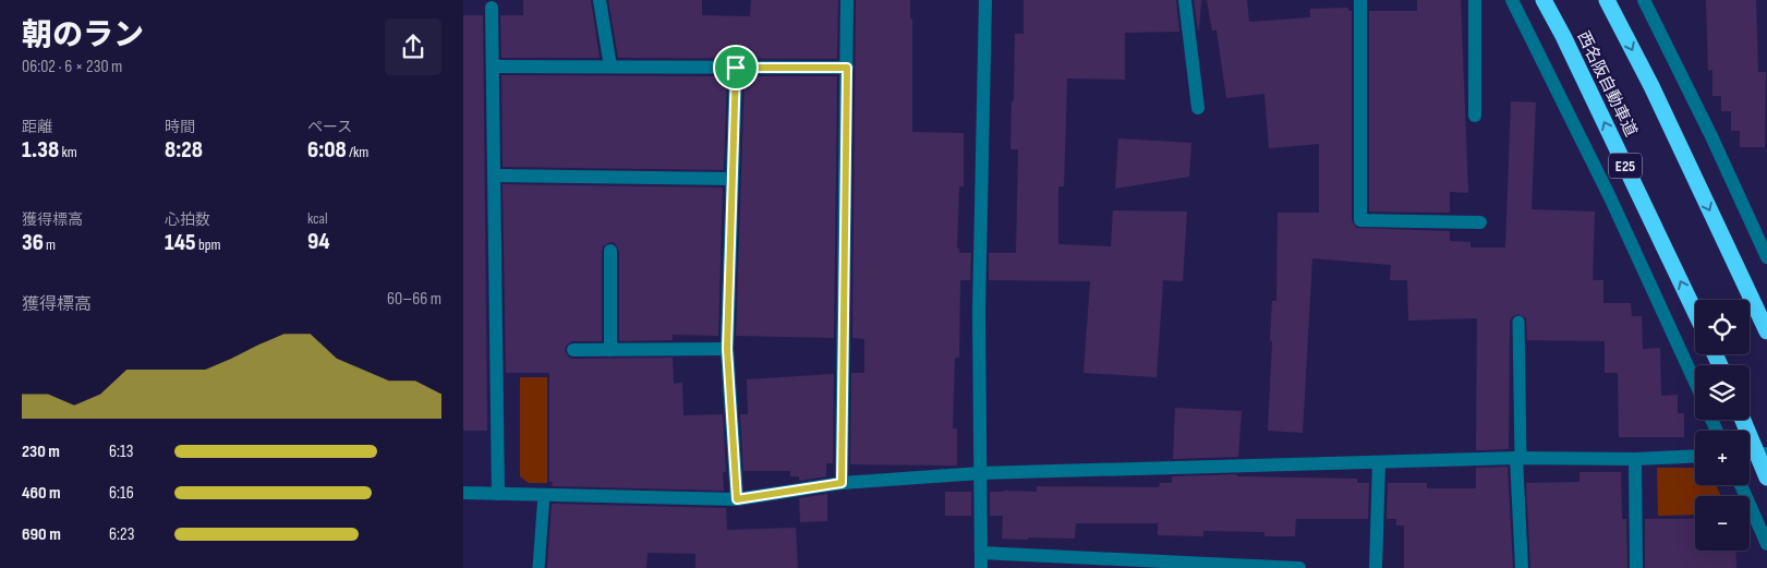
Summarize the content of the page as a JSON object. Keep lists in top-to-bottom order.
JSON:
{
  "streets": {
    "highway": ["西名阪自動車道", "E25"]
  },
  "page": {
    "heading": ["朝のラン", "06:02 · 6 × 230 m"],
    "stats": [
      ["距離", "1.38 km"],
      ["時間", "8:28"],
      ["ペース", "6:08 /km"],
      ["獲得標高", "36 m"],
      ["心拍数", "145 bpm"],
      ["kcal", "94"]
    ],
    "chart": ["獲得標高", "60–66 m"],
    "map_buttons": ["+", "−"],
    "list": [
      {
        "name": "230 m",
        "note": "6:13"
      },
      {
        "name": "460 m",
        "note": "6:16"
      },
      {
        "name": "690 m",
        "note": "6:23"
      }
    ]
  }
}
